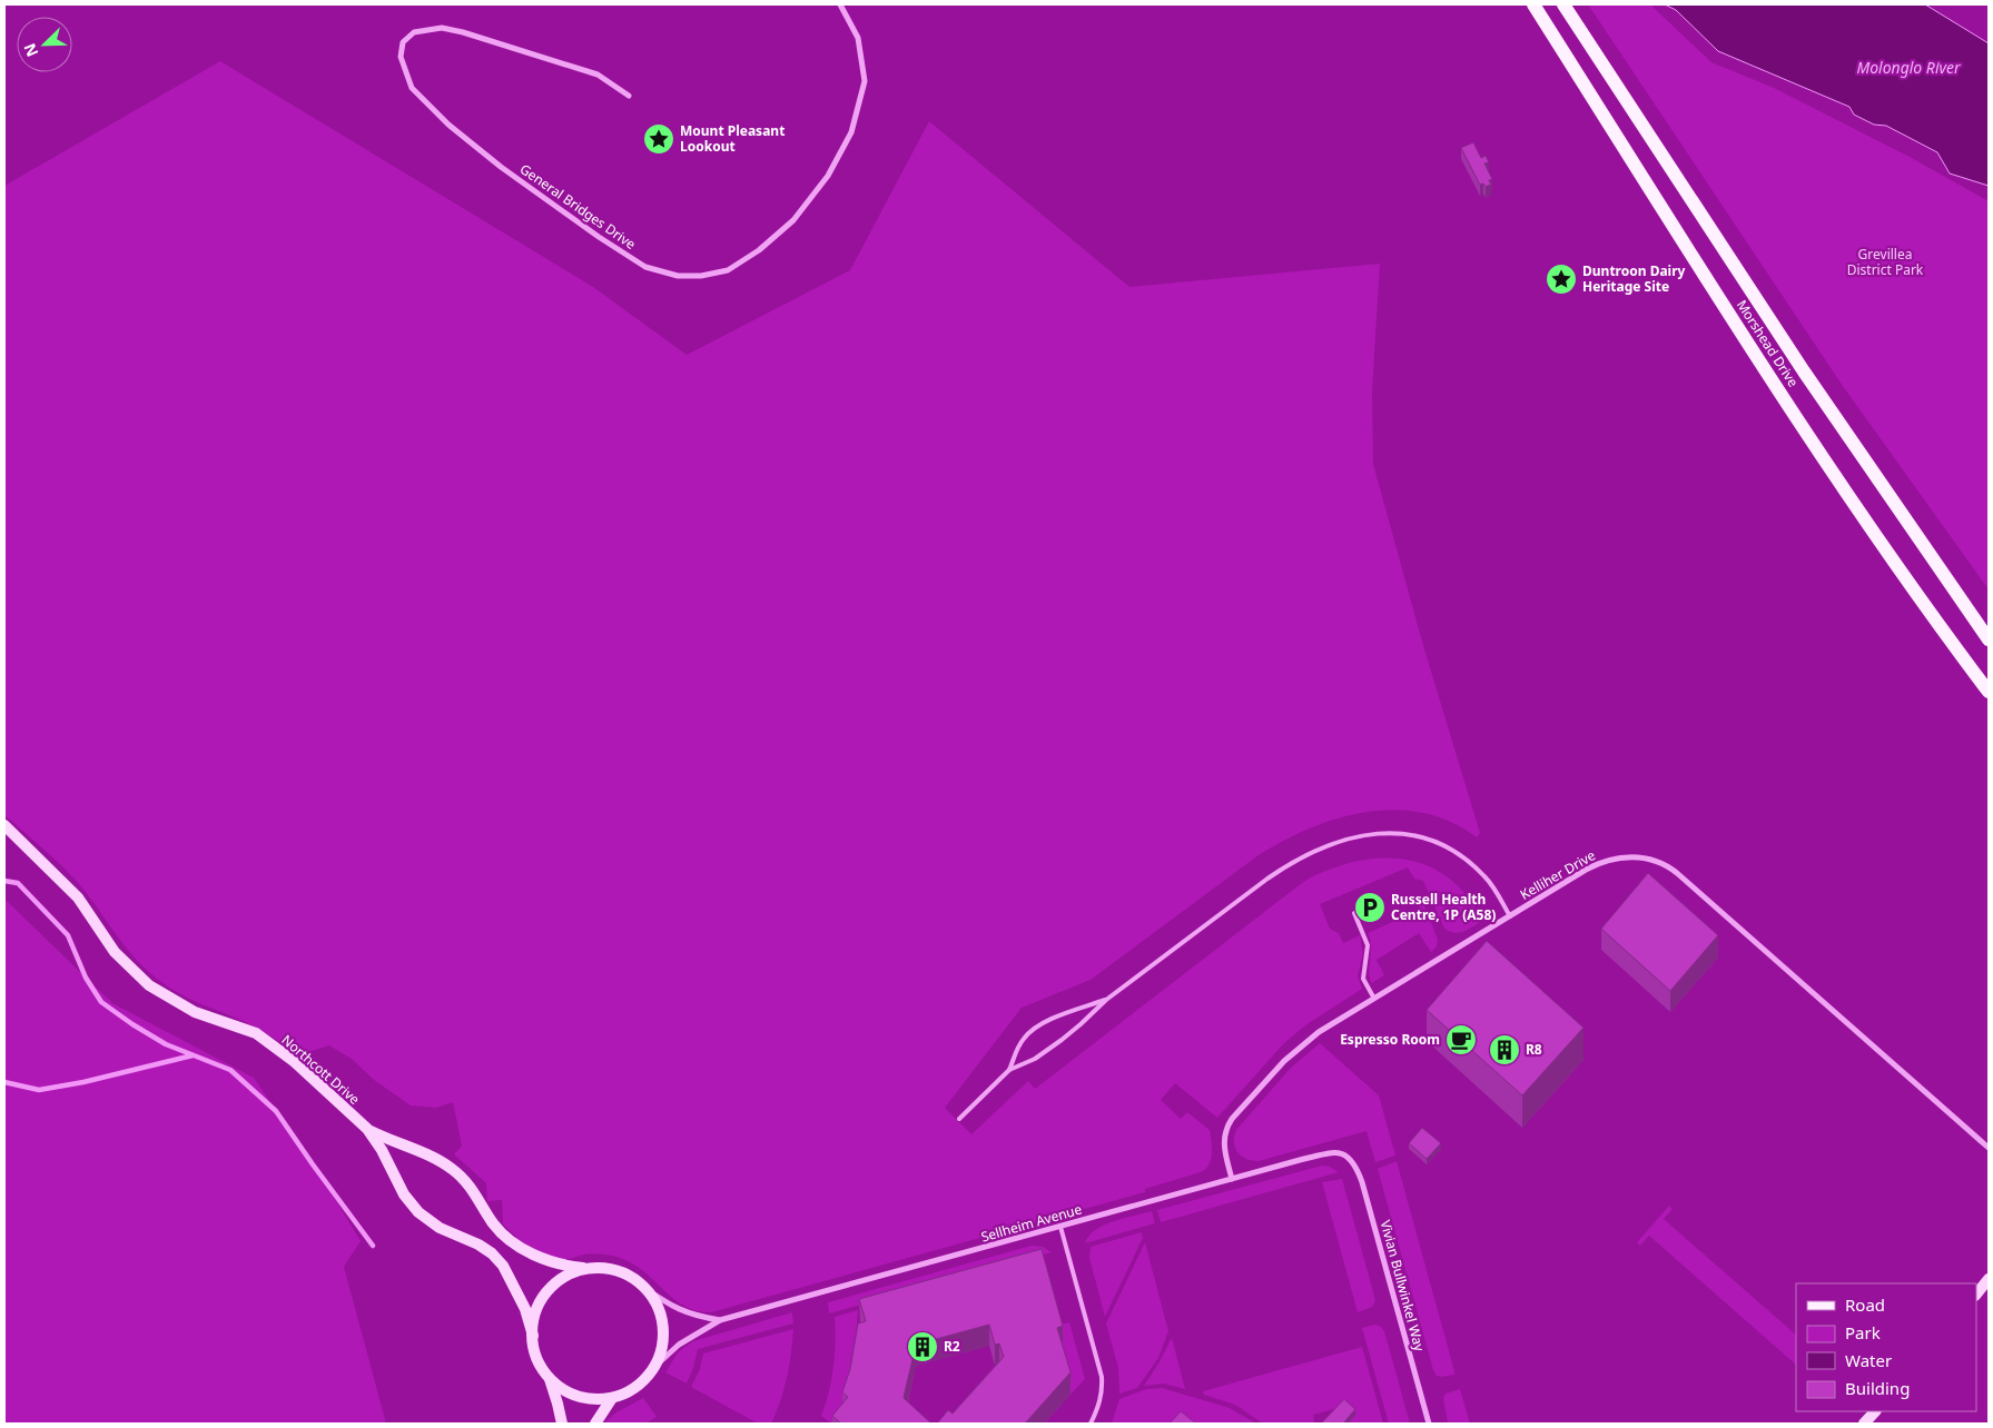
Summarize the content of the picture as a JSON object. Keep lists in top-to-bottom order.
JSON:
{
  "streets": {
    "main road": ["Morshead Drive"],
    "street": [
      "General Bridges Drive",
      "Kelliher Drive",
      "Northcott Drive",
      "Sellheim Avenue",
      "Vivian Bullwinkel Way"
    ]
  },
  "crossings": [
    ["Kelliher Drive", "Sellheim Avenue"],
    ["Northcott Drive", "Sellheim Avenue"],
    ["Sellheim Avenue", "Vivian Bullwinkel Way"]
  ],
  "water": ["Molonglo River"],
  "parks": ["Grevillea District Park"],
  "places": {
    "place": ["Mount Pleasant Lookout", "Duntroon Dairy Heritage Site"],
    "parking": ["Russell Health Centre, 1P (A58)"],
    "cafe": ["Espresso Room"],
    "building": ["R8", "R2"]
  },
  "legend": [
    "Road",
    "Park",
    "Water",
    "Building"
  ],
  "north": "bottom left"
}
